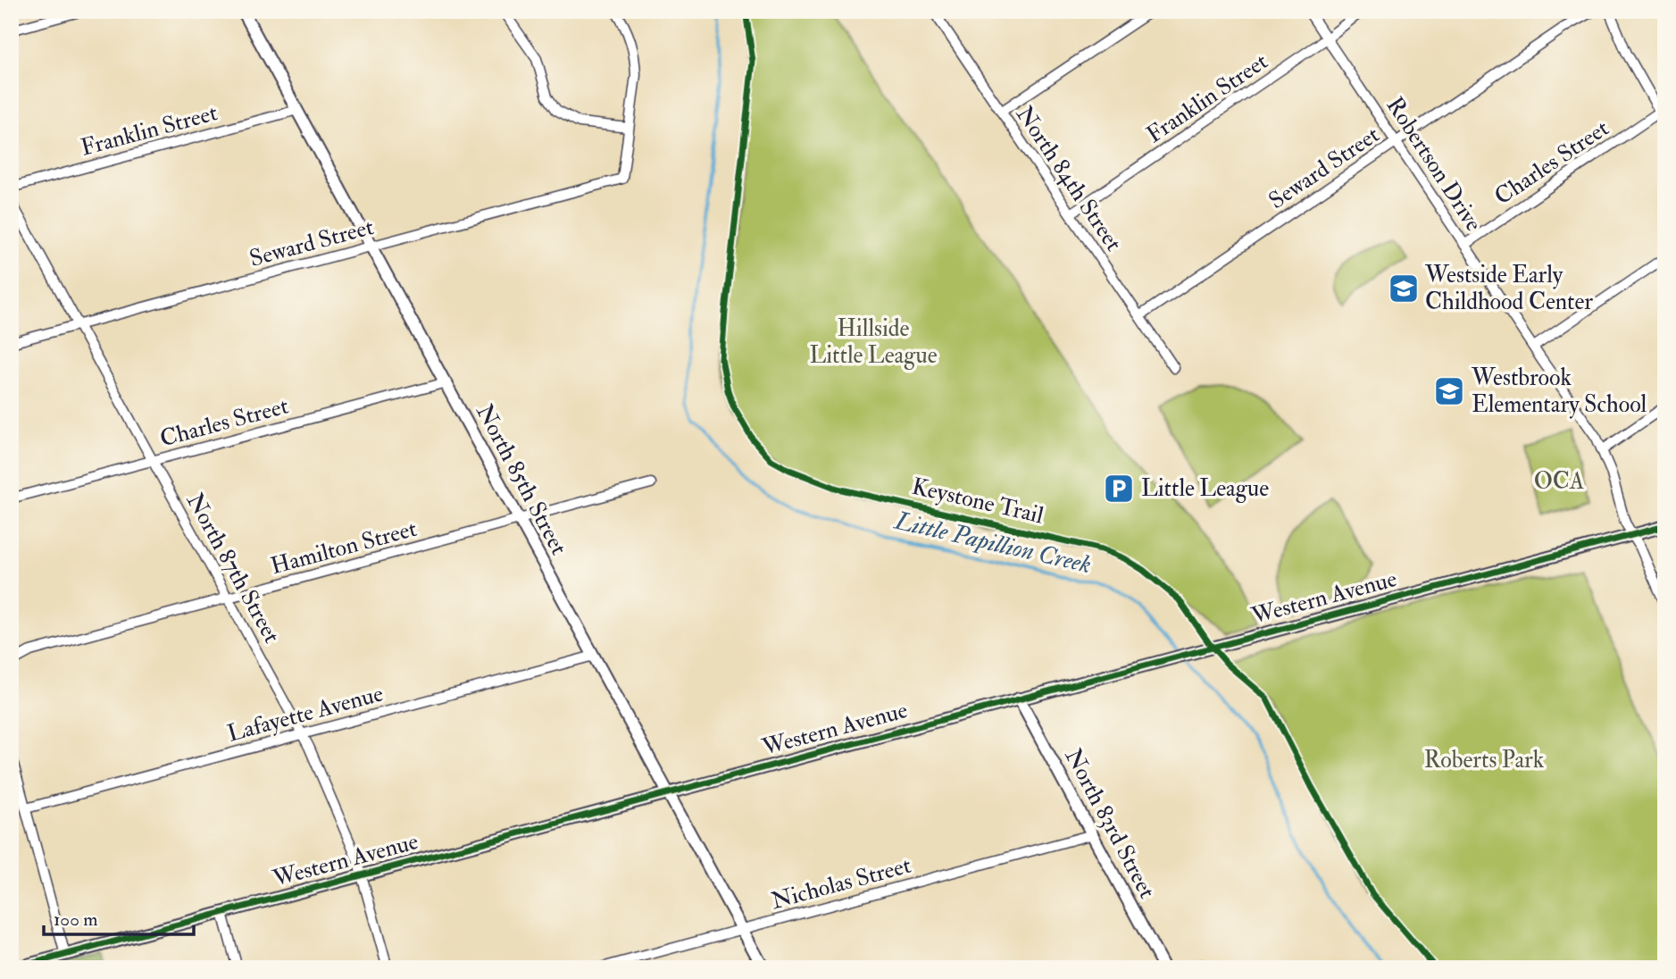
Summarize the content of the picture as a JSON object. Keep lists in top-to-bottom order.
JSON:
{
  "streets": {
    "street": [
      "Franklin Street",
      "Charles Street",
      "Robertson Drive",
      "Seward Street",
      "North 84th Street",
      "North 85th Street",
      "Hamilton Street",
      "North 87th Street",
      "Western Avenue",
      "Lafayette Avenue",
      "North 83rd Street",
      "Nicholas Street"
    ],
    "cycle path": ["Keystone Trail"]
  },
  "crossings": [
    ["Franklin Street", "Robertson Drive"],
    ["Franklin Street", "North 84th Street"],
    ["Franklin Street", "North 85th Street"],
    ["Charles Street", "Robertson Drive"],
    ["Charles Street", "North 85th Street"],
    ["Charles Street", "North 87th Street"],
    ["Robertson Drive", "Seward Street"],
    ["Robertson Drive", "Western Avenue"],
    ["Seward Street", "North 84th Street"],
    ["Seward Street", "North 85th Street"],
    ["Seward Street", "North 87th Street"],
    ["North 85th Street", "Hamilton Street"],
    ["North 85th Street", "Western Avenue"],
    ["North 85th Street", "Lafayette Avenue"],
    ["North 85th Street", "Nicholas Street"],
    ["Hamilton Street", "North 87th Street"],
    ["North 87th Street", "Western Avenue"],
    ["North 87th Street", "Lafayette Avenue"],
    ["Western Avenue", "North 83rd Street"],
    ["North 83rd Street", "Nicholas Street"]
  ],
  "water": ["Little Papillion Creek"],
  "parks": ["Hillside Little League", "OCA", "Roberts Park"],
  "places": {
    "school or university": ["Westside Early Childhood Center", "Westbrook Elementary School"],
    "parking": ["Little League"]
  },
  "scale_bar": "100 m"
}
